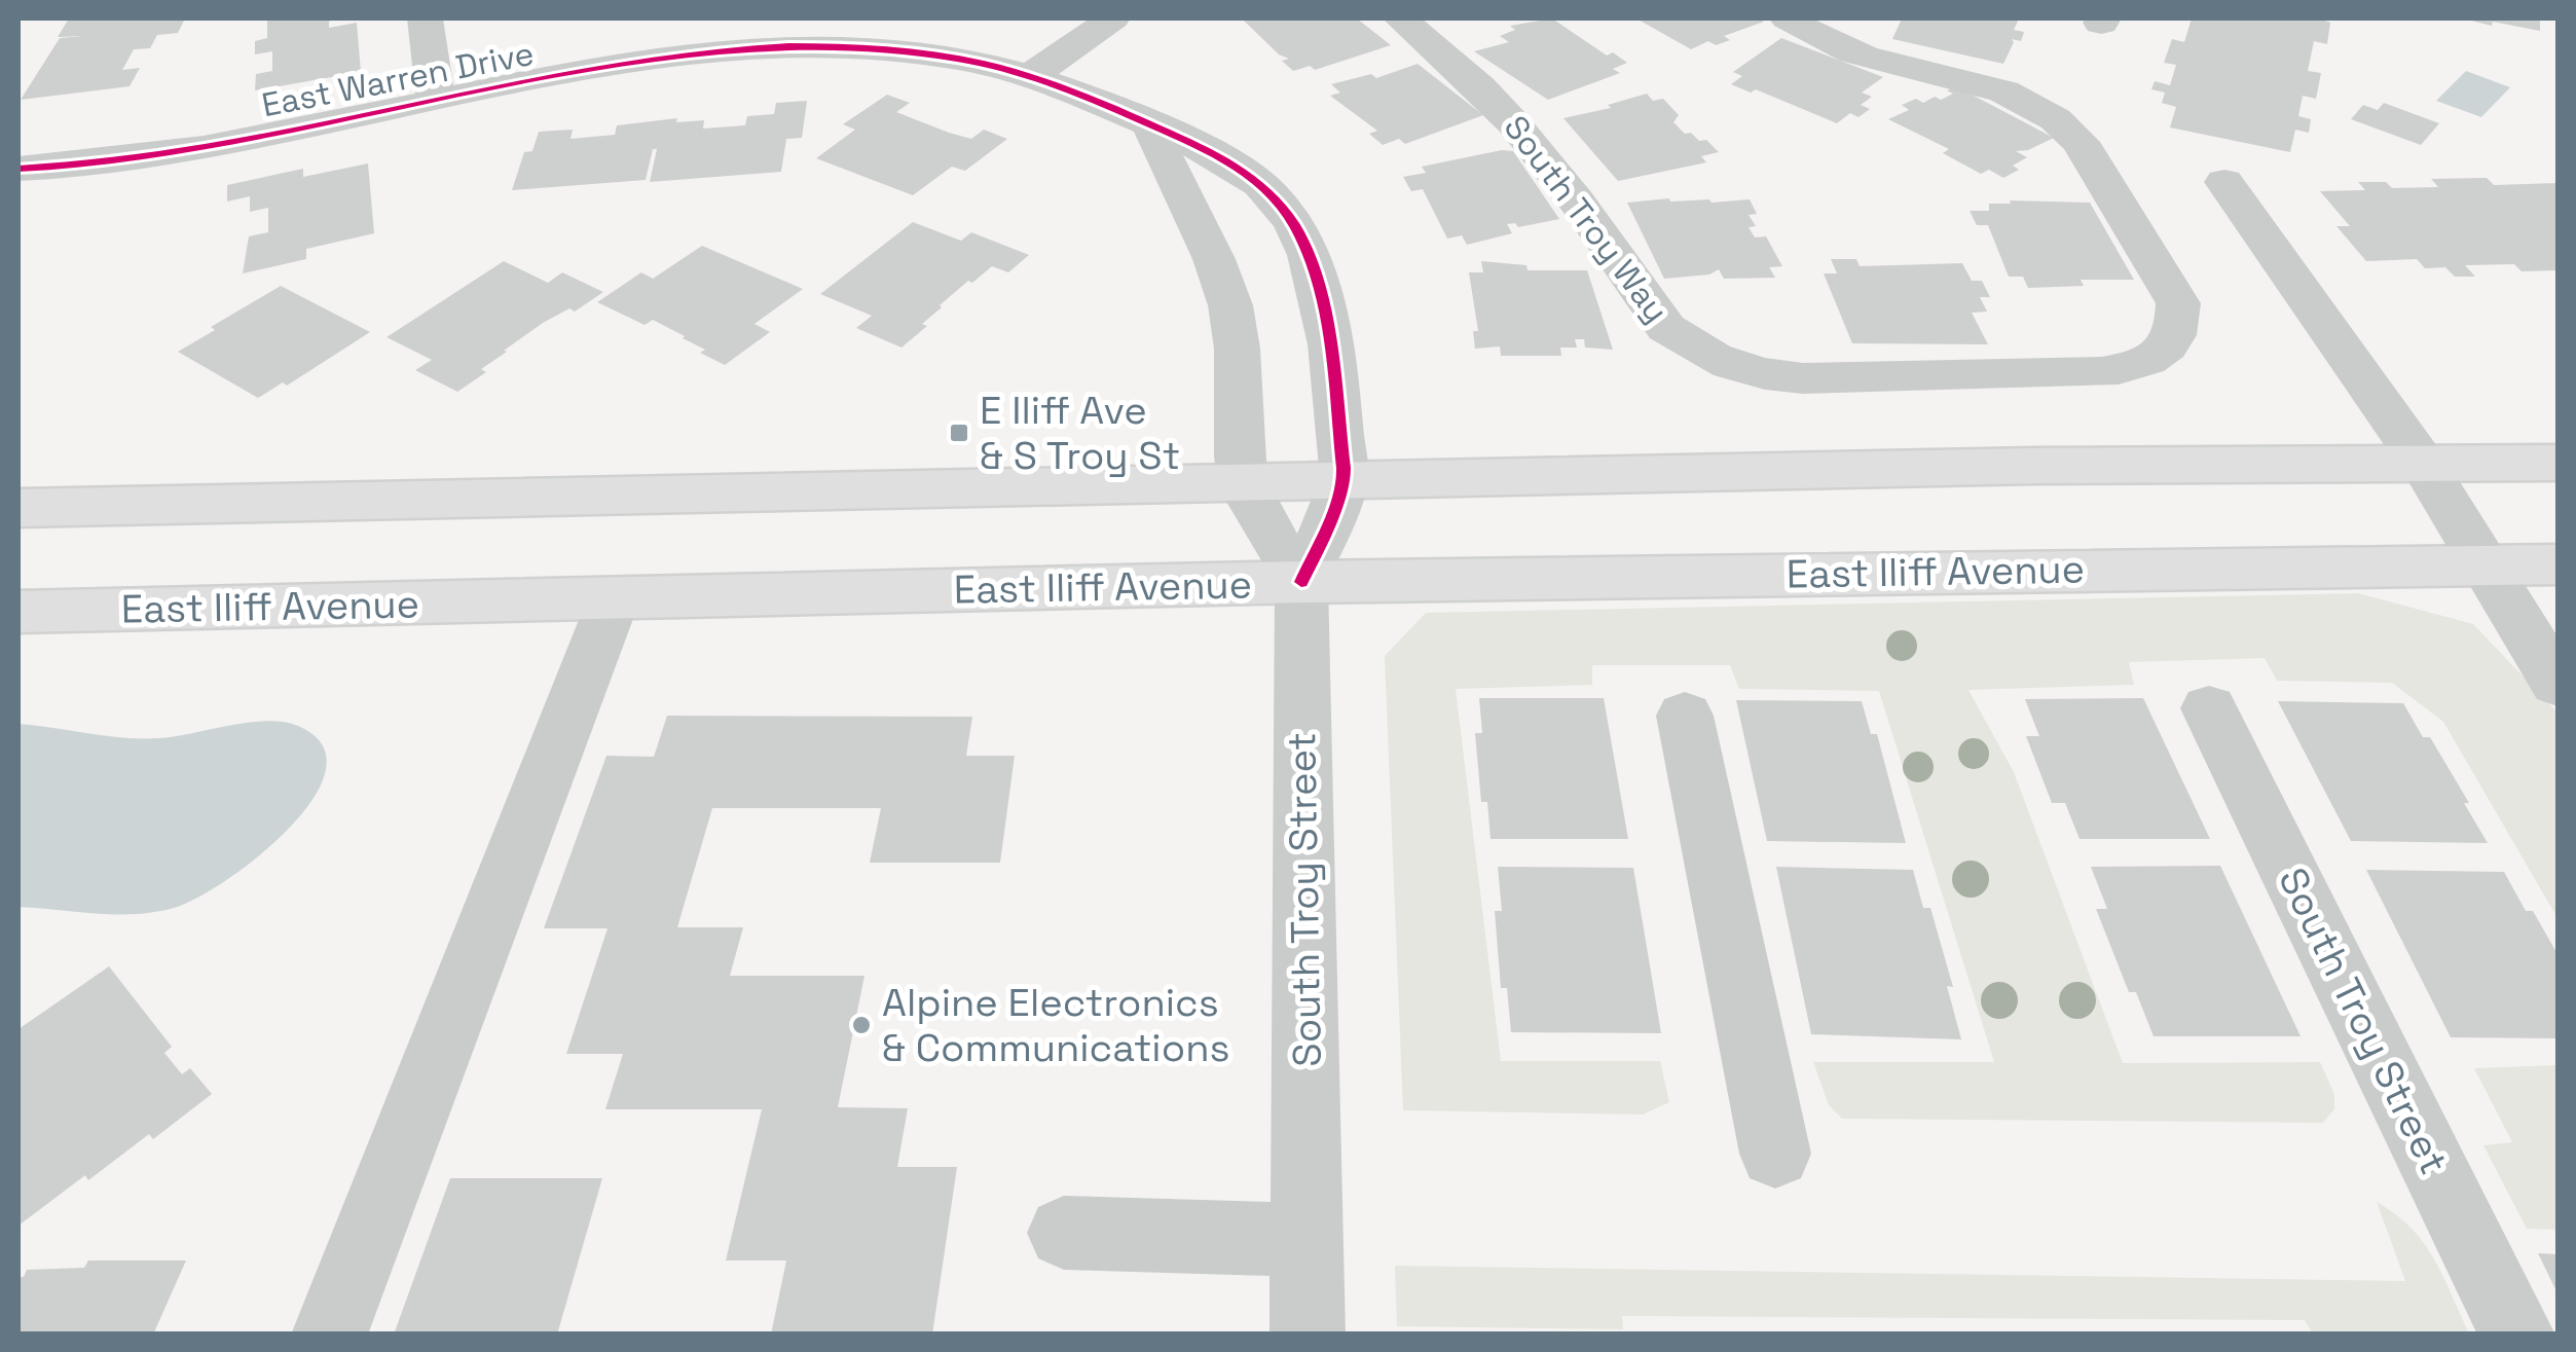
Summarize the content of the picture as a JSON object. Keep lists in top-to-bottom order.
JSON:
{
  "streets": {
    "main road": ["East Iliff Avenue"],
    "street": ["East Warren Drive", "South Troy Way", "South Troy Street"]
  },
  "crossings": [
    ["East Warren Drive", "East Iliff Avenue"],
    ["East Warren Drive", "South Troy Street"],
    ["East Iliff Avenue", "South Troy Street"]
  ],
  "places": {
    "transit": ["E Iliff Ave & S Troy St"],
    "other": ["Alpine Electronics & Communications"]
  }
}
